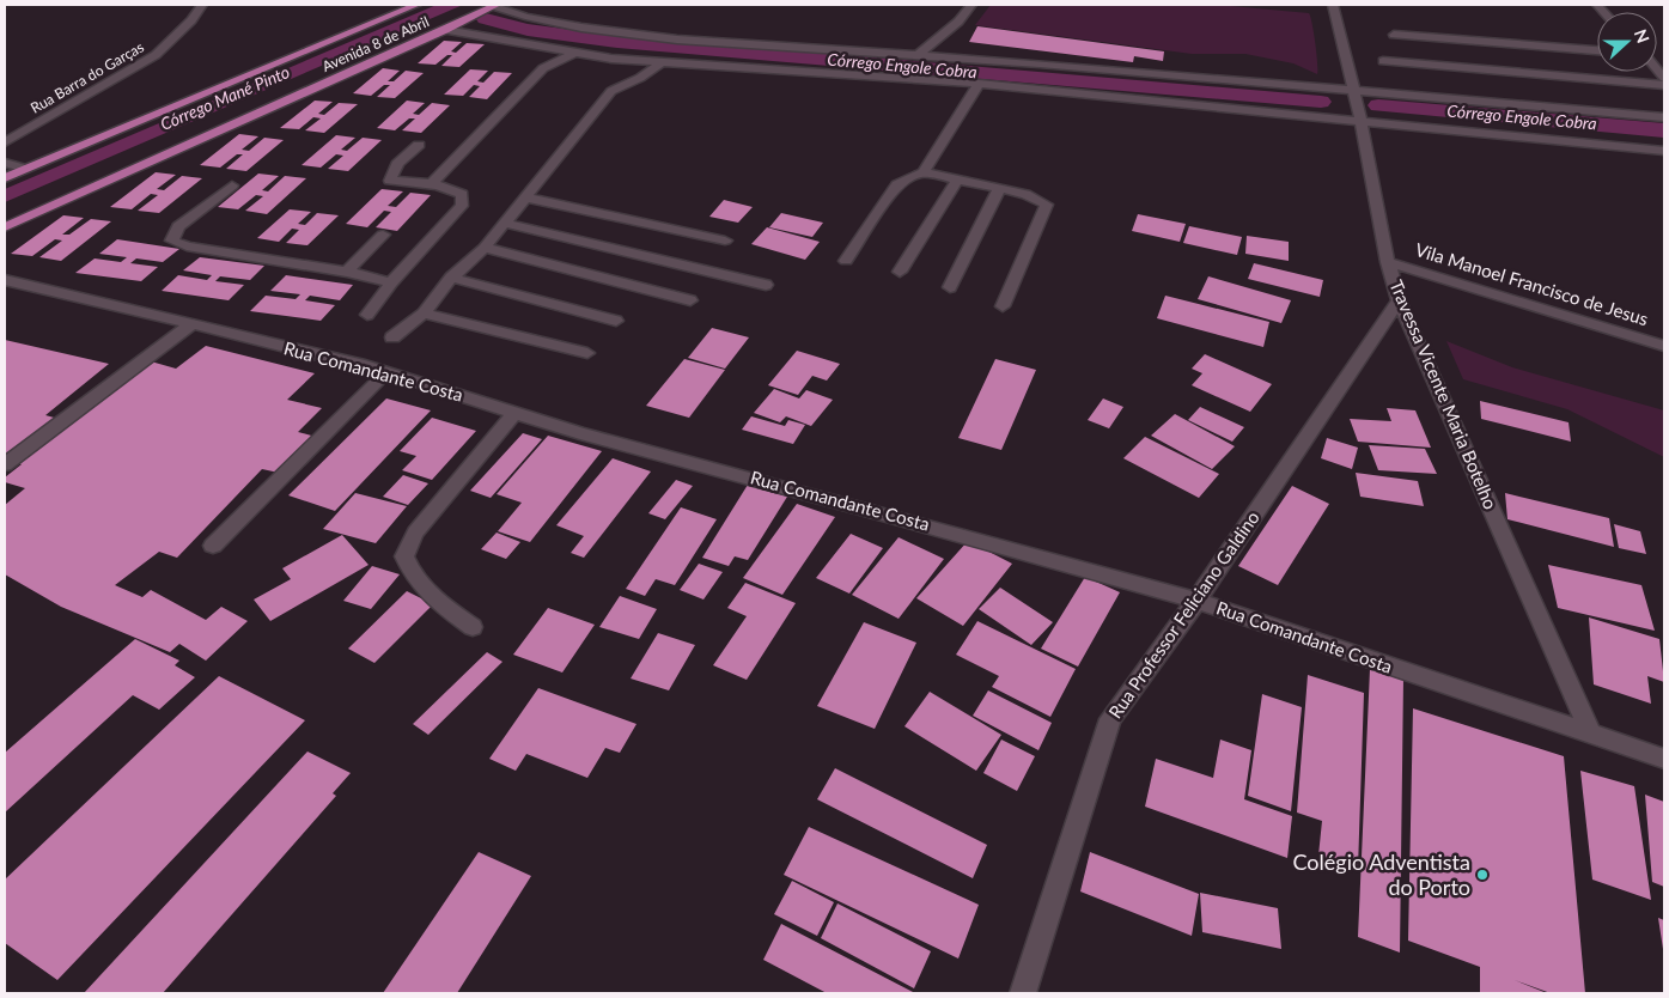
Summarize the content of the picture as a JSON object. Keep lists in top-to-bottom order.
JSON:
{
  "streets": {
    "main road": ["Avenida 8 de Abril"],
    "street": [
      "Rua Barra do Garças",
      "Vila Manoel Francisco de Jesus",
      "Rua Comandante Costa",
      "Travessa Vicente Maria Botelho",
      "Rua Professor Feliciano Galdino"
    ]
  },
  "crossings": [
    ["Vila Manoel Francisco de Jesus", "Travessa Vicente Maria Botelho"],
    ["Rua Comandante Costa", "Travessa Vicente Maria Botelho"],
    ["Rua Comandante Costa", "Rua Professor Feliciano Galdino"],
    ["Travessa Vicente Maria Botelho", "Rua Professor Feliciano Galdino"]
  ],
  "water": ["Córrego Engole Cobra", "Córrego Mané Pinto"],
  "places": ["Colégio Adventista do Porto"],
  "north": "right"
}
